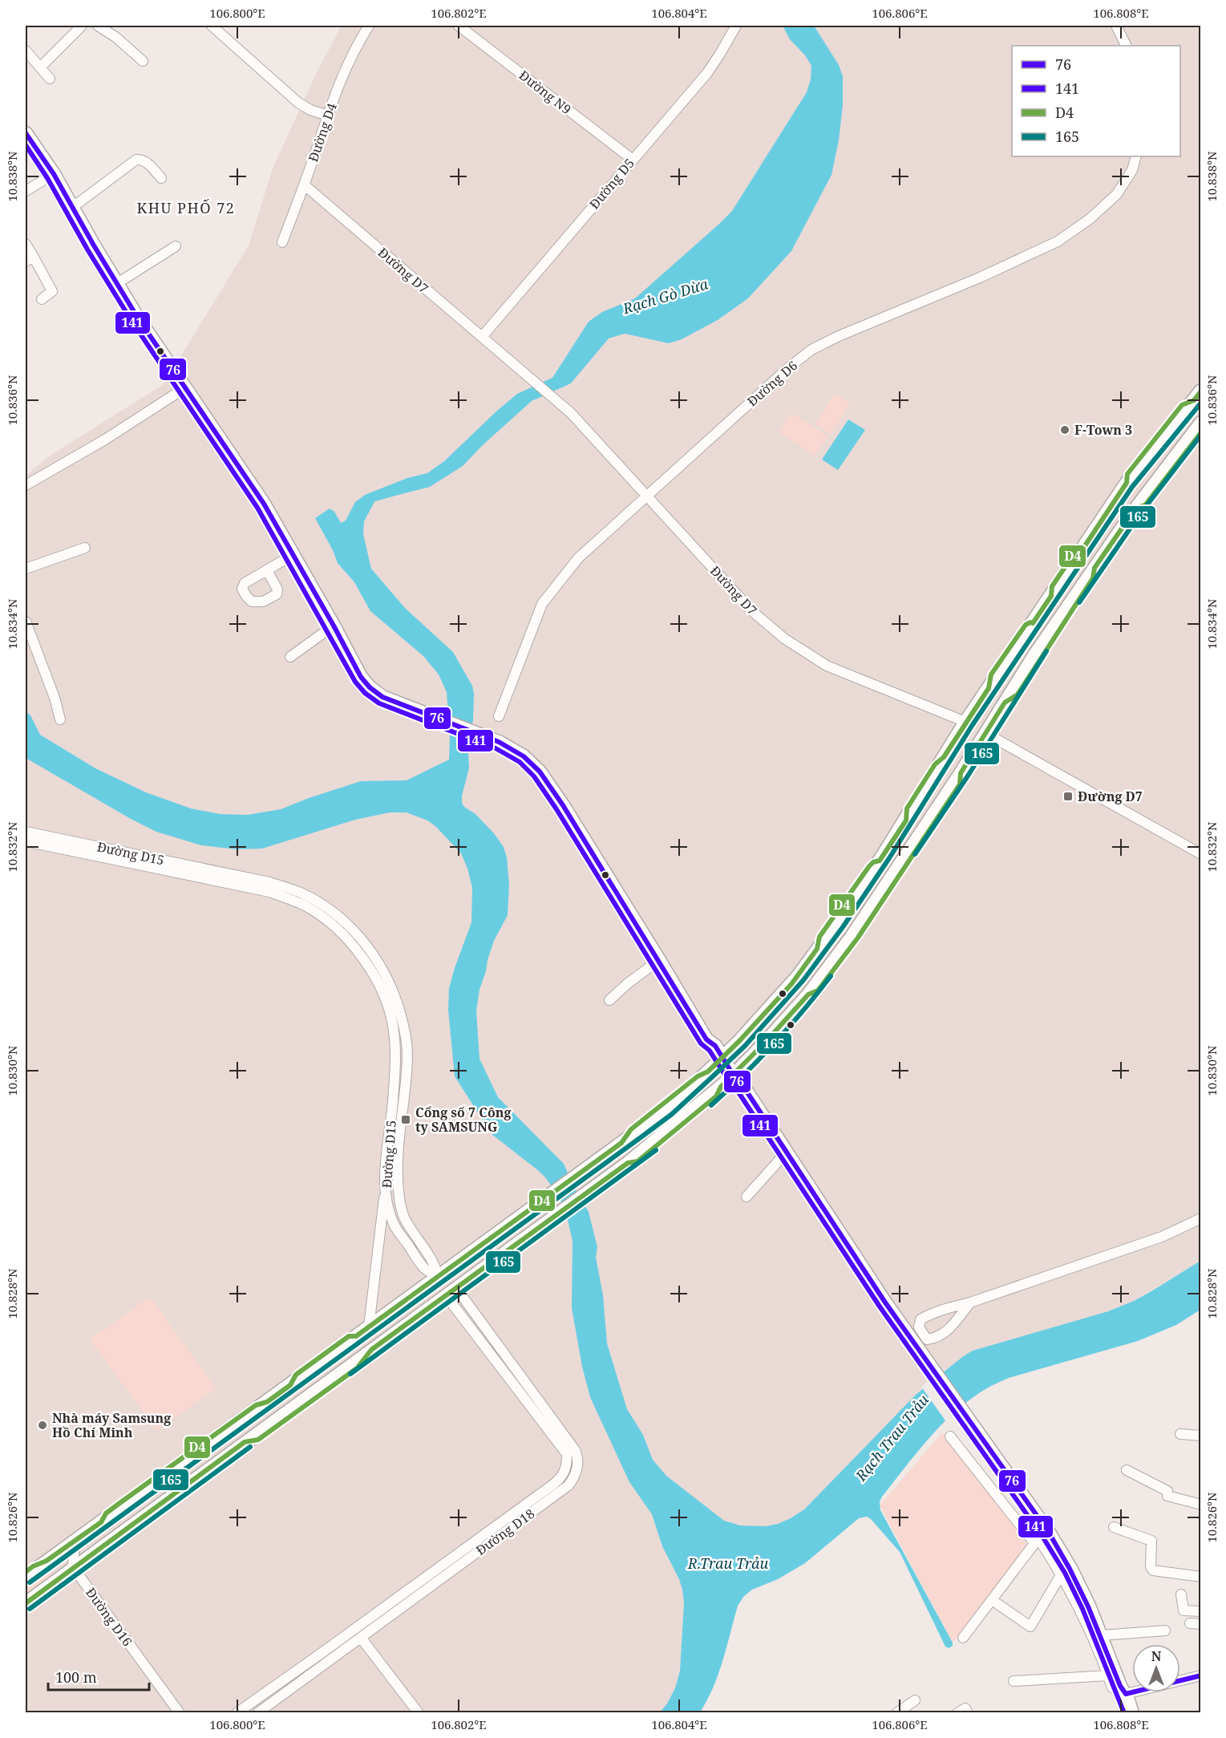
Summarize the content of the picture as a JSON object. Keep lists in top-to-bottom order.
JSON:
{
  "streets": {
    "street": [
      "Đường N9",
      "Đường D4",
      "Đường D5",
      "Đường D7",
      "Đường D6",
      "Đường D15",
      "Đường D18",
      "Đường D16"
    ]
  },
  "crossings": [
    ["Đường N9", "Đường D5"],
    ["Đường D4", "Đường D7"],
    ["Đường D5", "Đường D7"],
    ["Đường D7", "Đường D6"]
  ],
  "districts": ["KHU PHỐ 72"],
  "water": ["Rạch Gò Dừa", "Rạch Trau Trảu", "R.Trau Trảu"],
  "places": {
    "other": ["F-Town 3", "Nhà máy Samsung Hồ Chí Minh"],
    "transit": ["Đường D7", "Cổng số 7 Công ty SAMSUNG"]
  },
  "lines": [
    "transit line 76",
    "transit line 141",
    "transit line D4",
    "transit line 165"
  ],
  "legend": [
    "76",
    "141",
    "D4",
    "165"
  ],
  "scale_bar": "100 m",
  "north": "top",
  "coordinates": [
    "106.800°E",
    "106.802°E",
    "106.804°E",
    "106.806°E",
    "106.808°E",
    "10.838°N",
    "10.836°N",
    "10.834°N",
    "10.832°N",
    "10.830°N",
    "10.828°N",
    "10.826°N"
  ]
}
